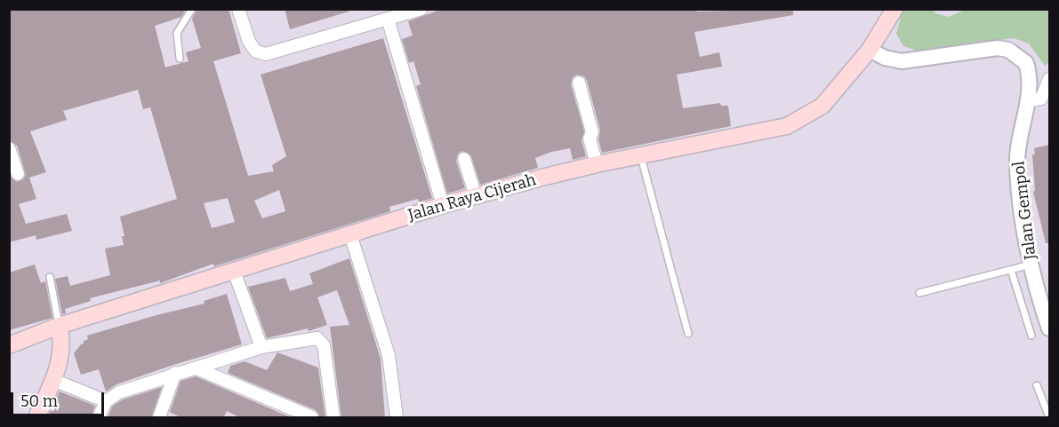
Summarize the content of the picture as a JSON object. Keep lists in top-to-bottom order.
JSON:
{
  "streets": {
    "main road": ["Jalan Raya Cijerah"],
    "street": ["Jalan Gempol"]
  },
  "crossings": [
    ["Jalan Raya Cijerah", "Jalan Gempol"]
  ],
  "scale_bar": "50 m"
}
